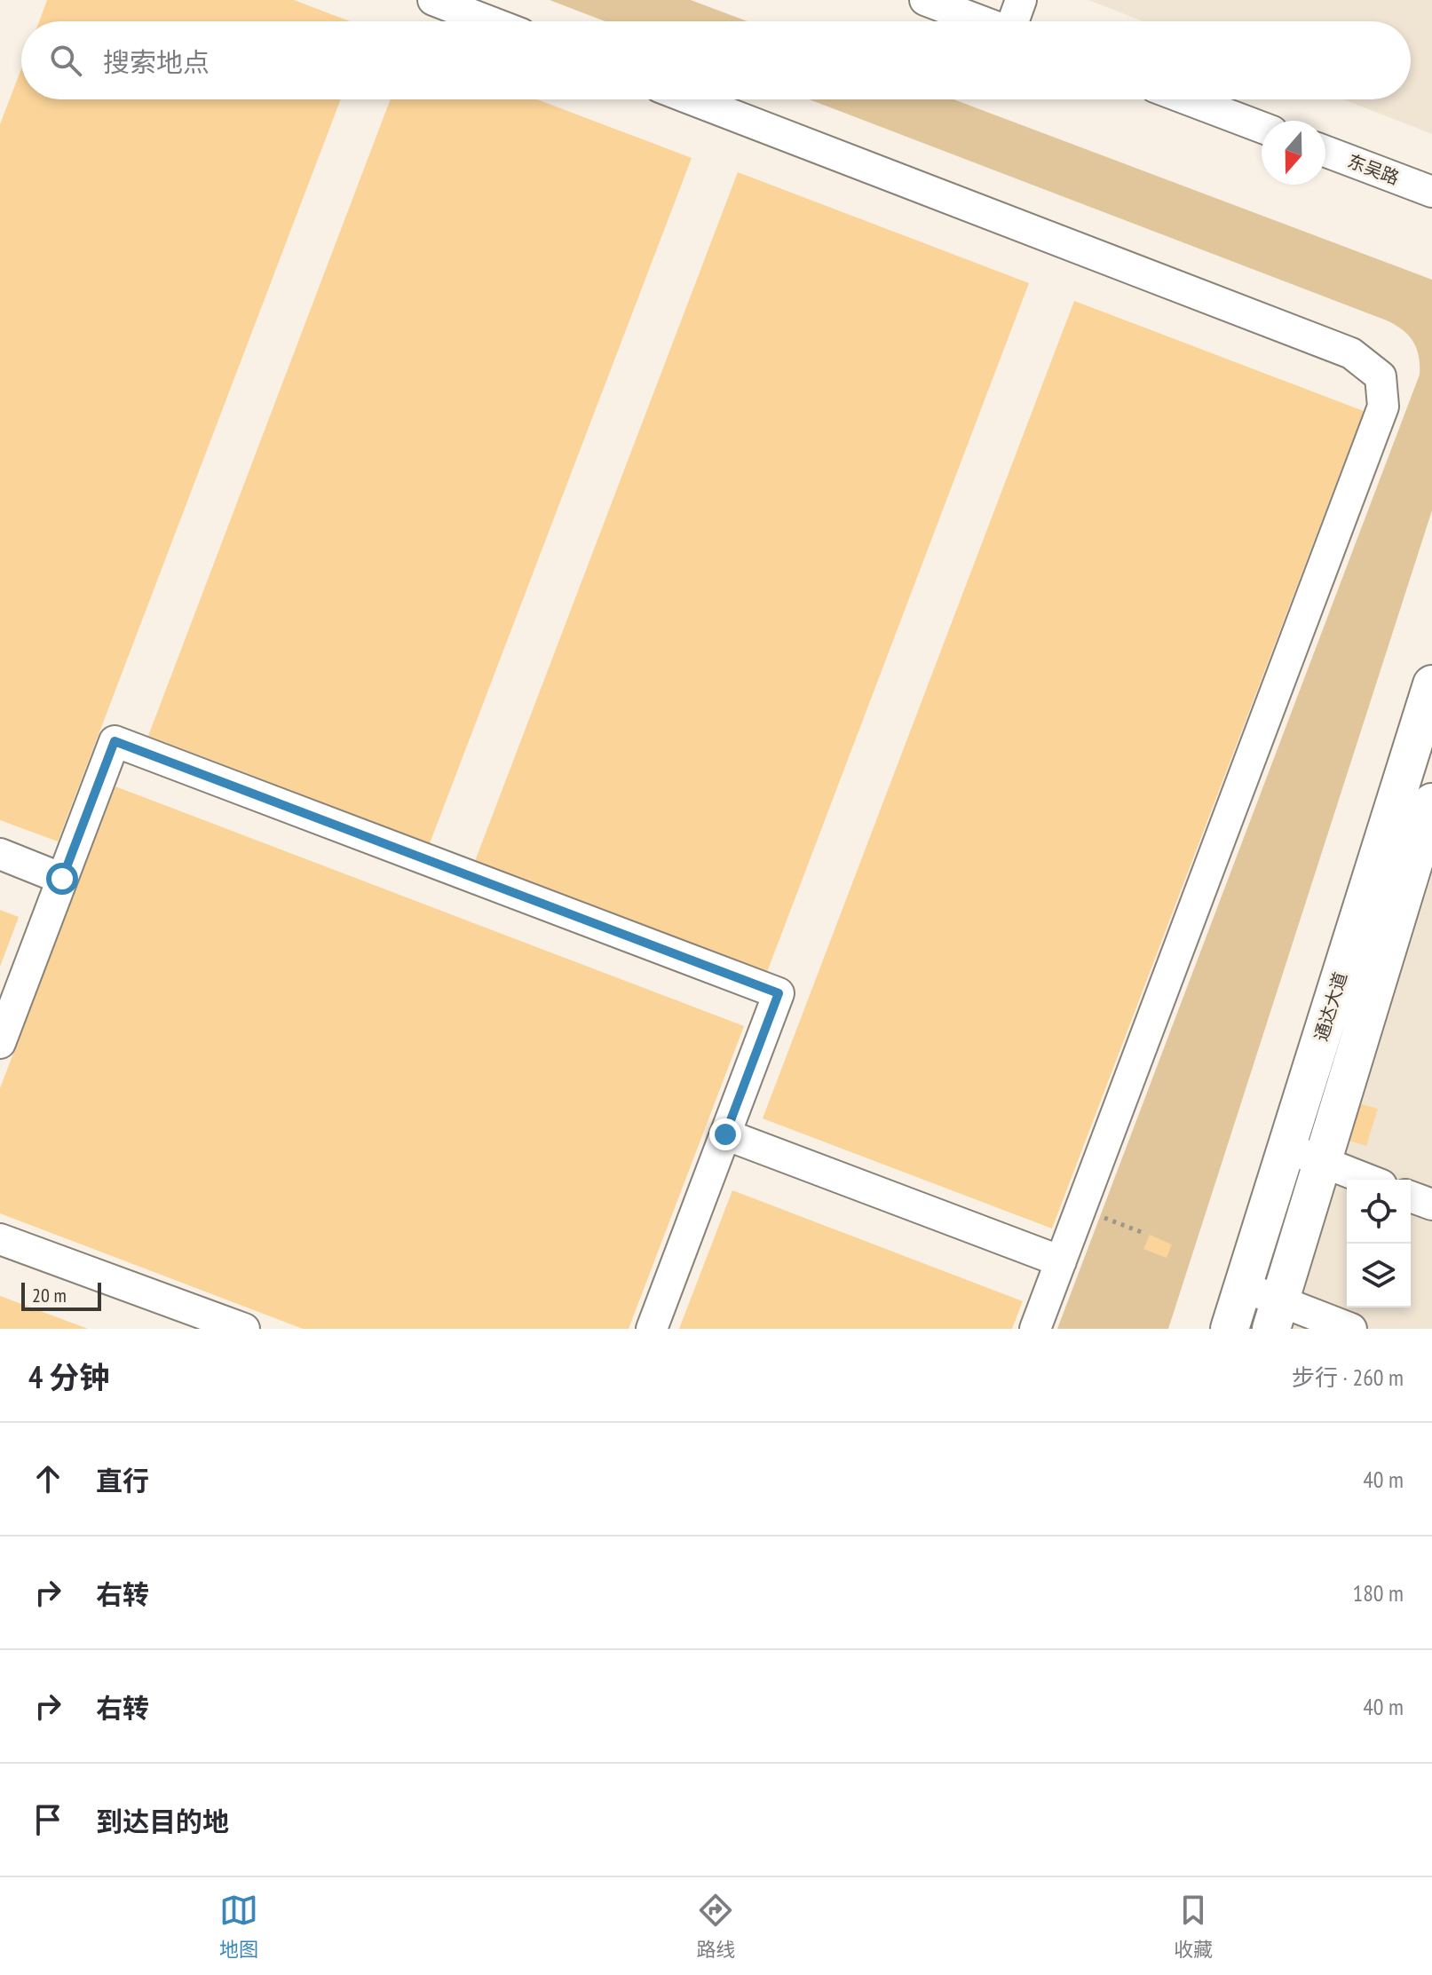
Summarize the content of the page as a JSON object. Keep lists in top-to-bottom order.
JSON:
{
  "streets": {
    "main road": ["通达大道"],
    "street": ["东吴路"]
  },
  "scale_bar": "20 m",
  "north": "bottom",
  "page": {
    "search": "搜索地点",
    "scale": "20 m",
    "heading": ["4 分钟", "步行 · 260 m"],
    "list": [
      ["直行", "40 m"],
      ["右转", "180 m"],
      ["右转", "40 m"],
      "到达目的地"
    ],
    "nav": ["地图", "路线", "收藏"]
  }
}
